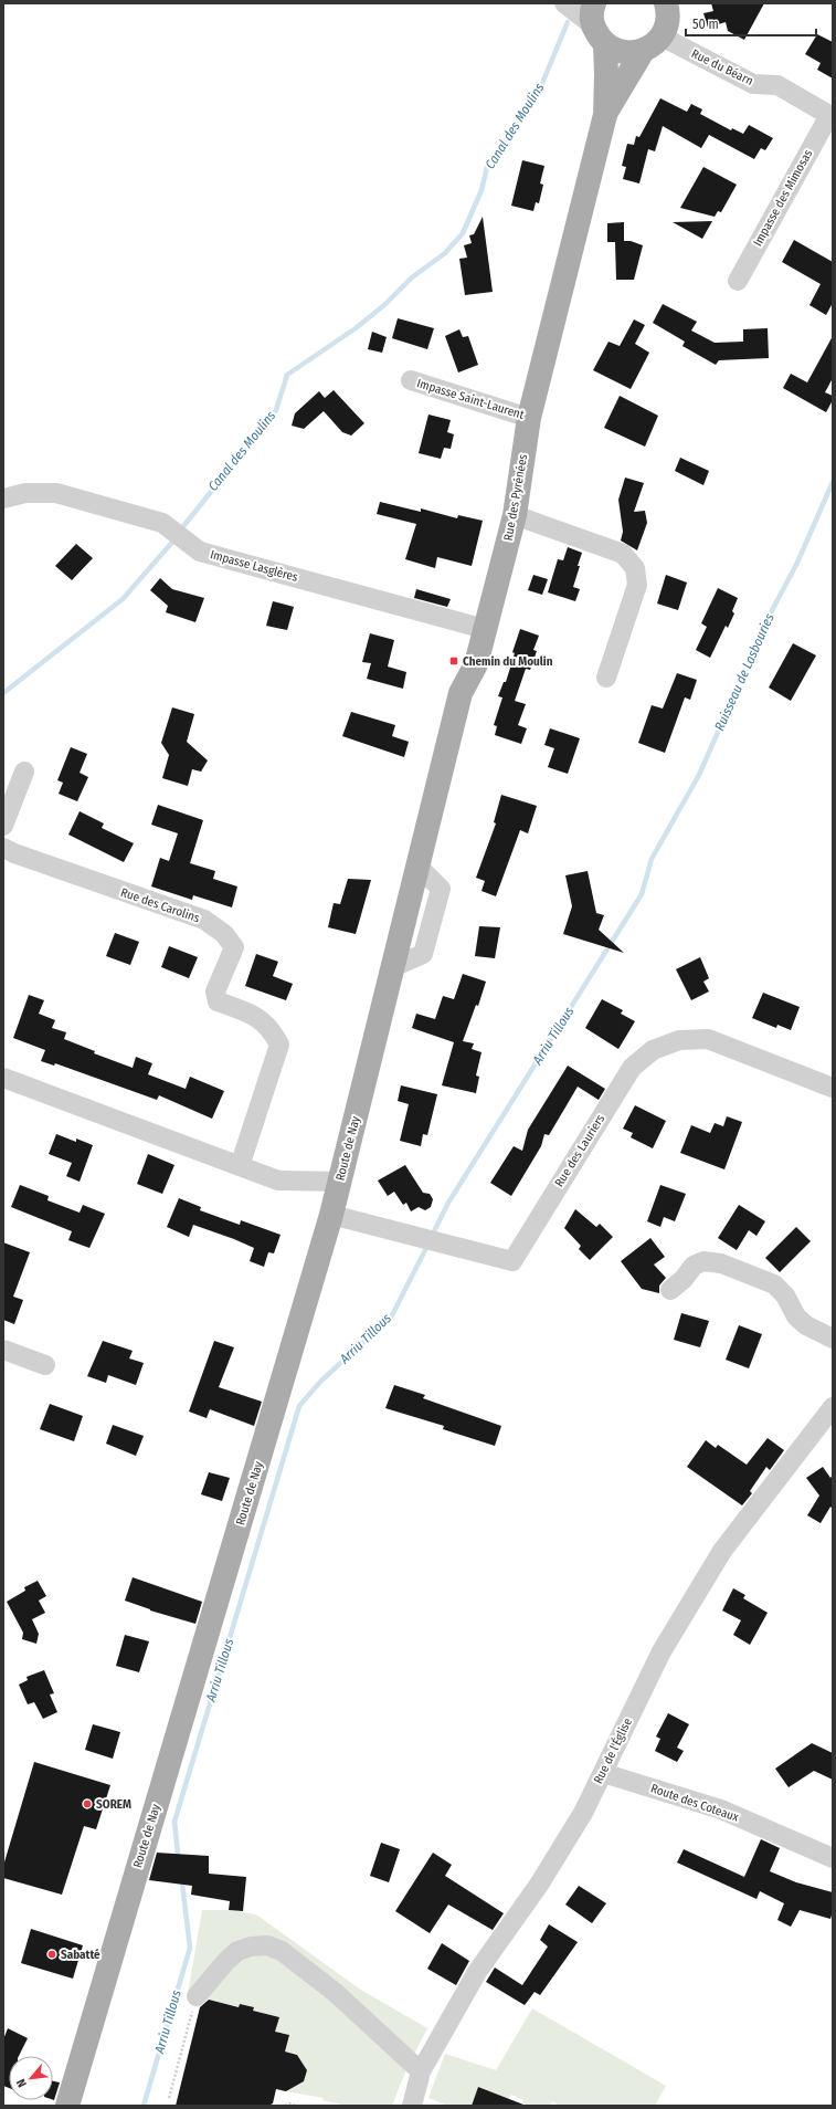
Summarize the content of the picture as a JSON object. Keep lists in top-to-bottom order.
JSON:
{
  "streets": {
    "main road": ["Rue des Pyrénées", "Route de Nay"],
    "street": [
      "Rue du Béarn",
      "Impasse des Mimosas",
      "Impasse Saint-Laurent",
      "Impasse Lasglères",
      "Rue des Carolins",
      "Rue des Lauriers",
      "Rue de l'Église",
      "Route des Coteaux"
    ]
  },
  "crossings": [
    ["Rue du Béarn", "Impasse des Mimosas"],
    ["Rue du Béarn", "Rue des Pyrénées"],
    ["Impasse Saint-Laurent", "Rue des Pyrénées"],
    ["Rue des Pyrénées", "Impasse Lasglères"],
    ["Rue des Pyrénées", "Route de Nay"],
    ["Route de Nay", "Rue des Lauriers"],
    ["Rue de l'Église", "Route des Coteaux"]
  ],
  "water": ["Canal des Moulins", "Ruisseau de Lasbouries", "Arriu Tillous"],
  "places": {
    "transit": ["Chemin du Moulin"],
    "other": ["SOREM", "Sabatté"]
  },
  "scale_bar": "50 m",
  "north": "bottom left"
}
